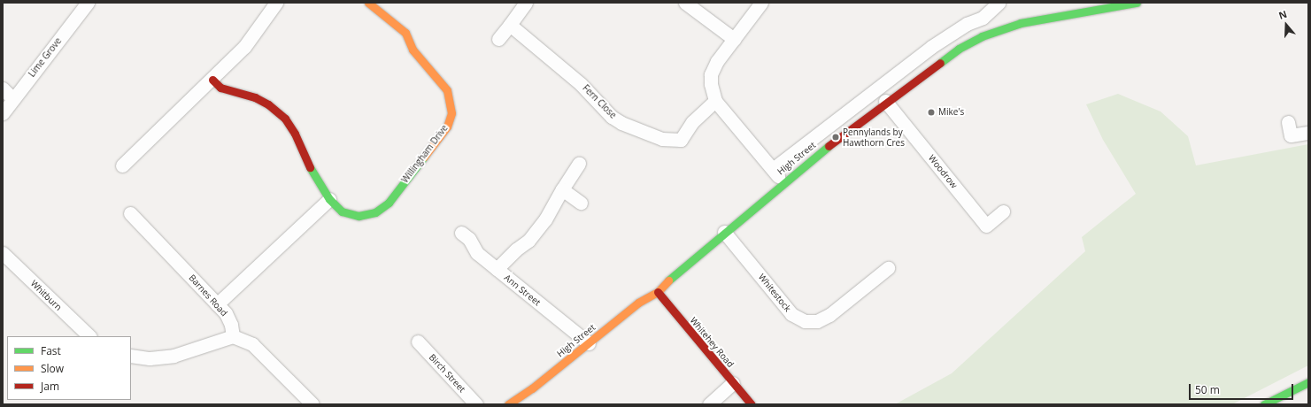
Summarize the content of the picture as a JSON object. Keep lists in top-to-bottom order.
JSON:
{
  "streets": {
    "street": [
      "Lime Grove",
      "Fern Close",
      "Willingham Drive",
      "High Street",
      "Woodrow",
      "Ann Street",
      "Whitestock",
      "Whitburn",
      "Barnes Road",
      "Whitehey Road",
      "Birch Street"
    ]
  },
  "crossings": [
    ["High Street", "Woodrow"],
    ["High Street", "Ann Street"],
    ["High Street", "Whitestock"],
    ["High Street", "Whitehey Road"]
  ],
  "places": ["Mike's", "Pennylands by Hawthorn Cres"],
  "legend": ["Fast", "Slow", "Jam"],
  "scale_bar": "50 m",
  "north": "top"
}
